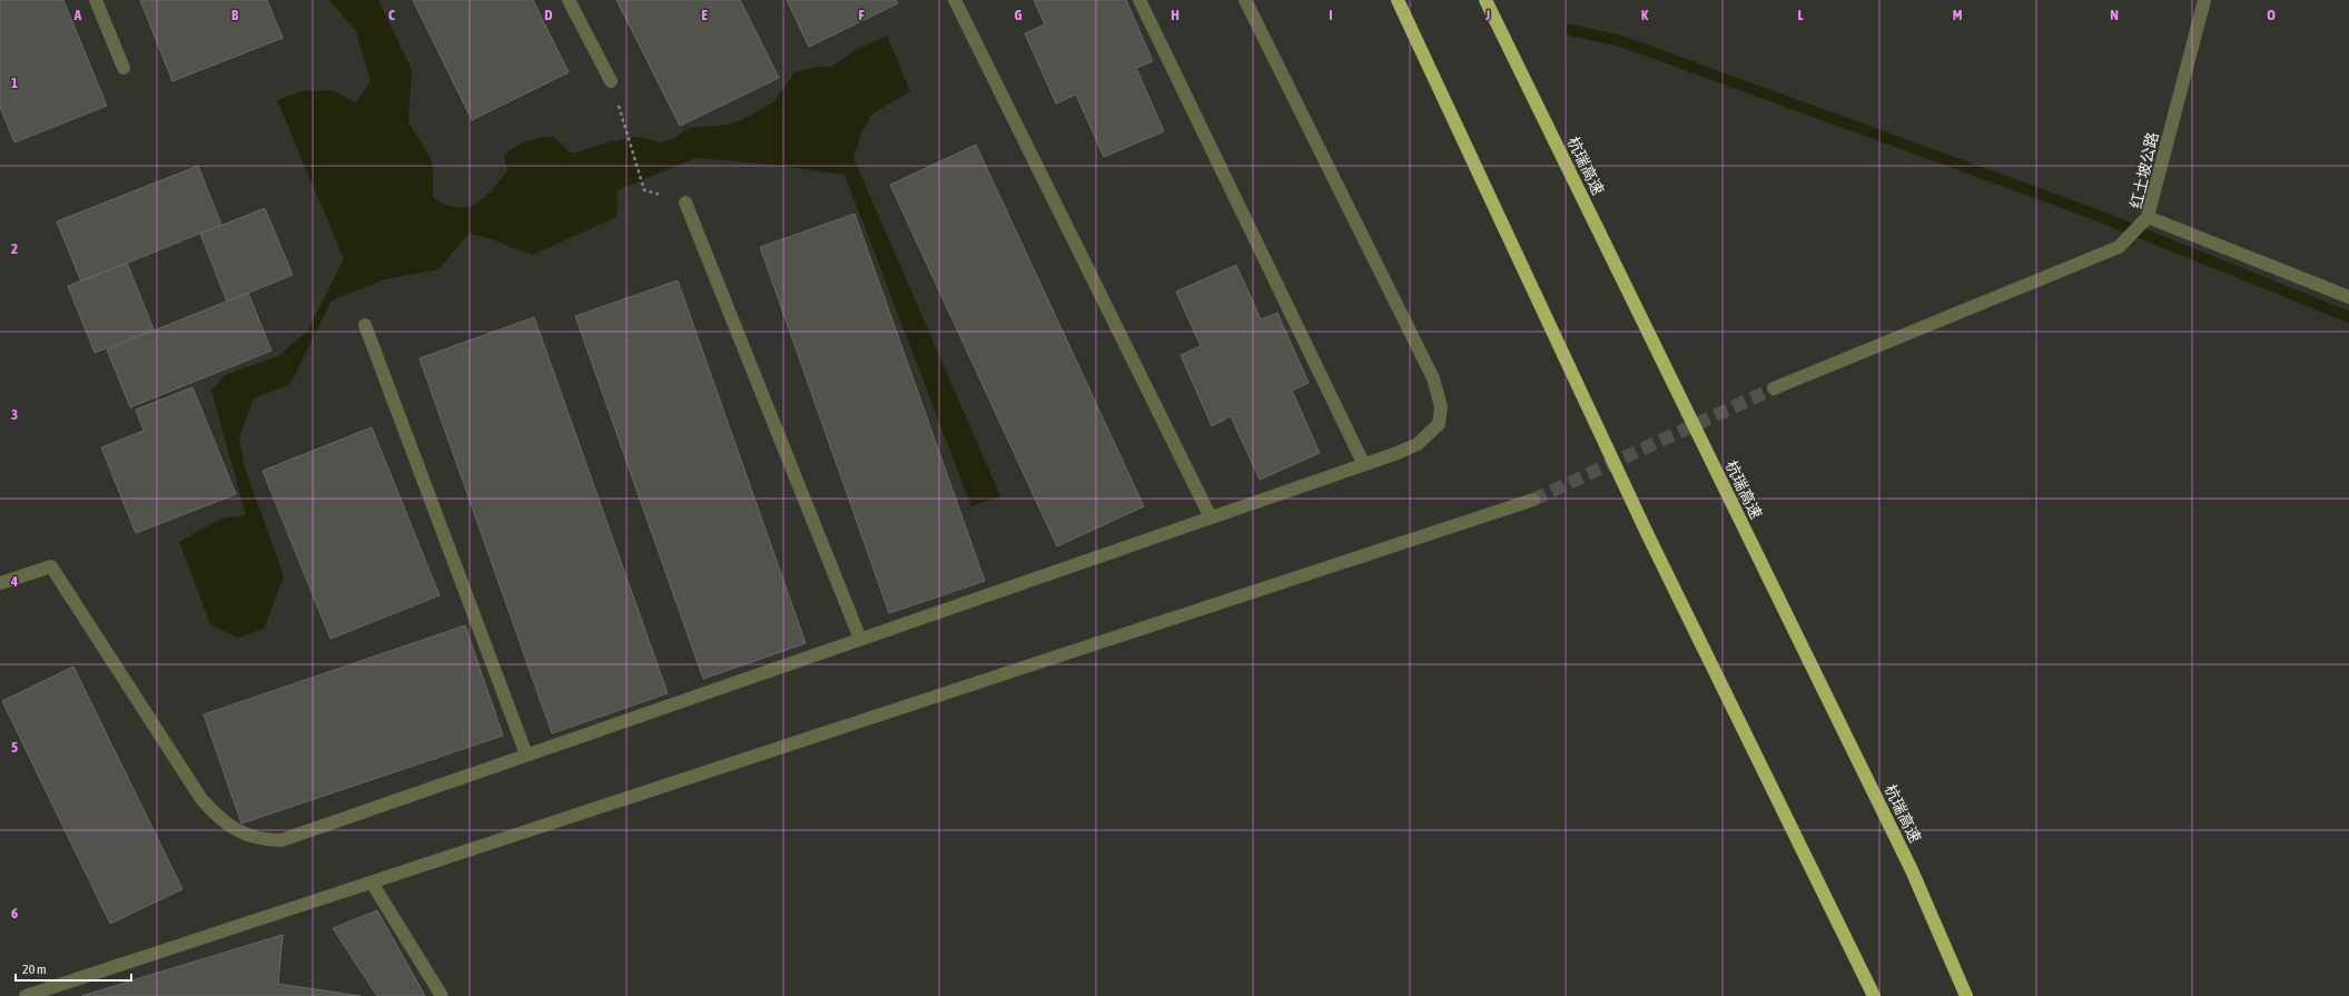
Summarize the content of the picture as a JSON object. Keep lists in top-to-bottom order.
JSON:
{
  "streets": {
    "highway": ["杭瑞高速"],
    "street": ["红土坡公路"]
  },
  "scale_bar": "20 m",
  "grid": {
    "columns": [
      "A",
      "B",
      "C",
      "D",
      "E",
      "F",
      "G",
      "H",
      "I",
      "J",
      "K",
      "L",
      "M",
      "N",
      "O"
    ],
    "rows": [
      "1",
      "2",
      "3",
      "4",
      "5",
      "6"
    ]
  }
}
